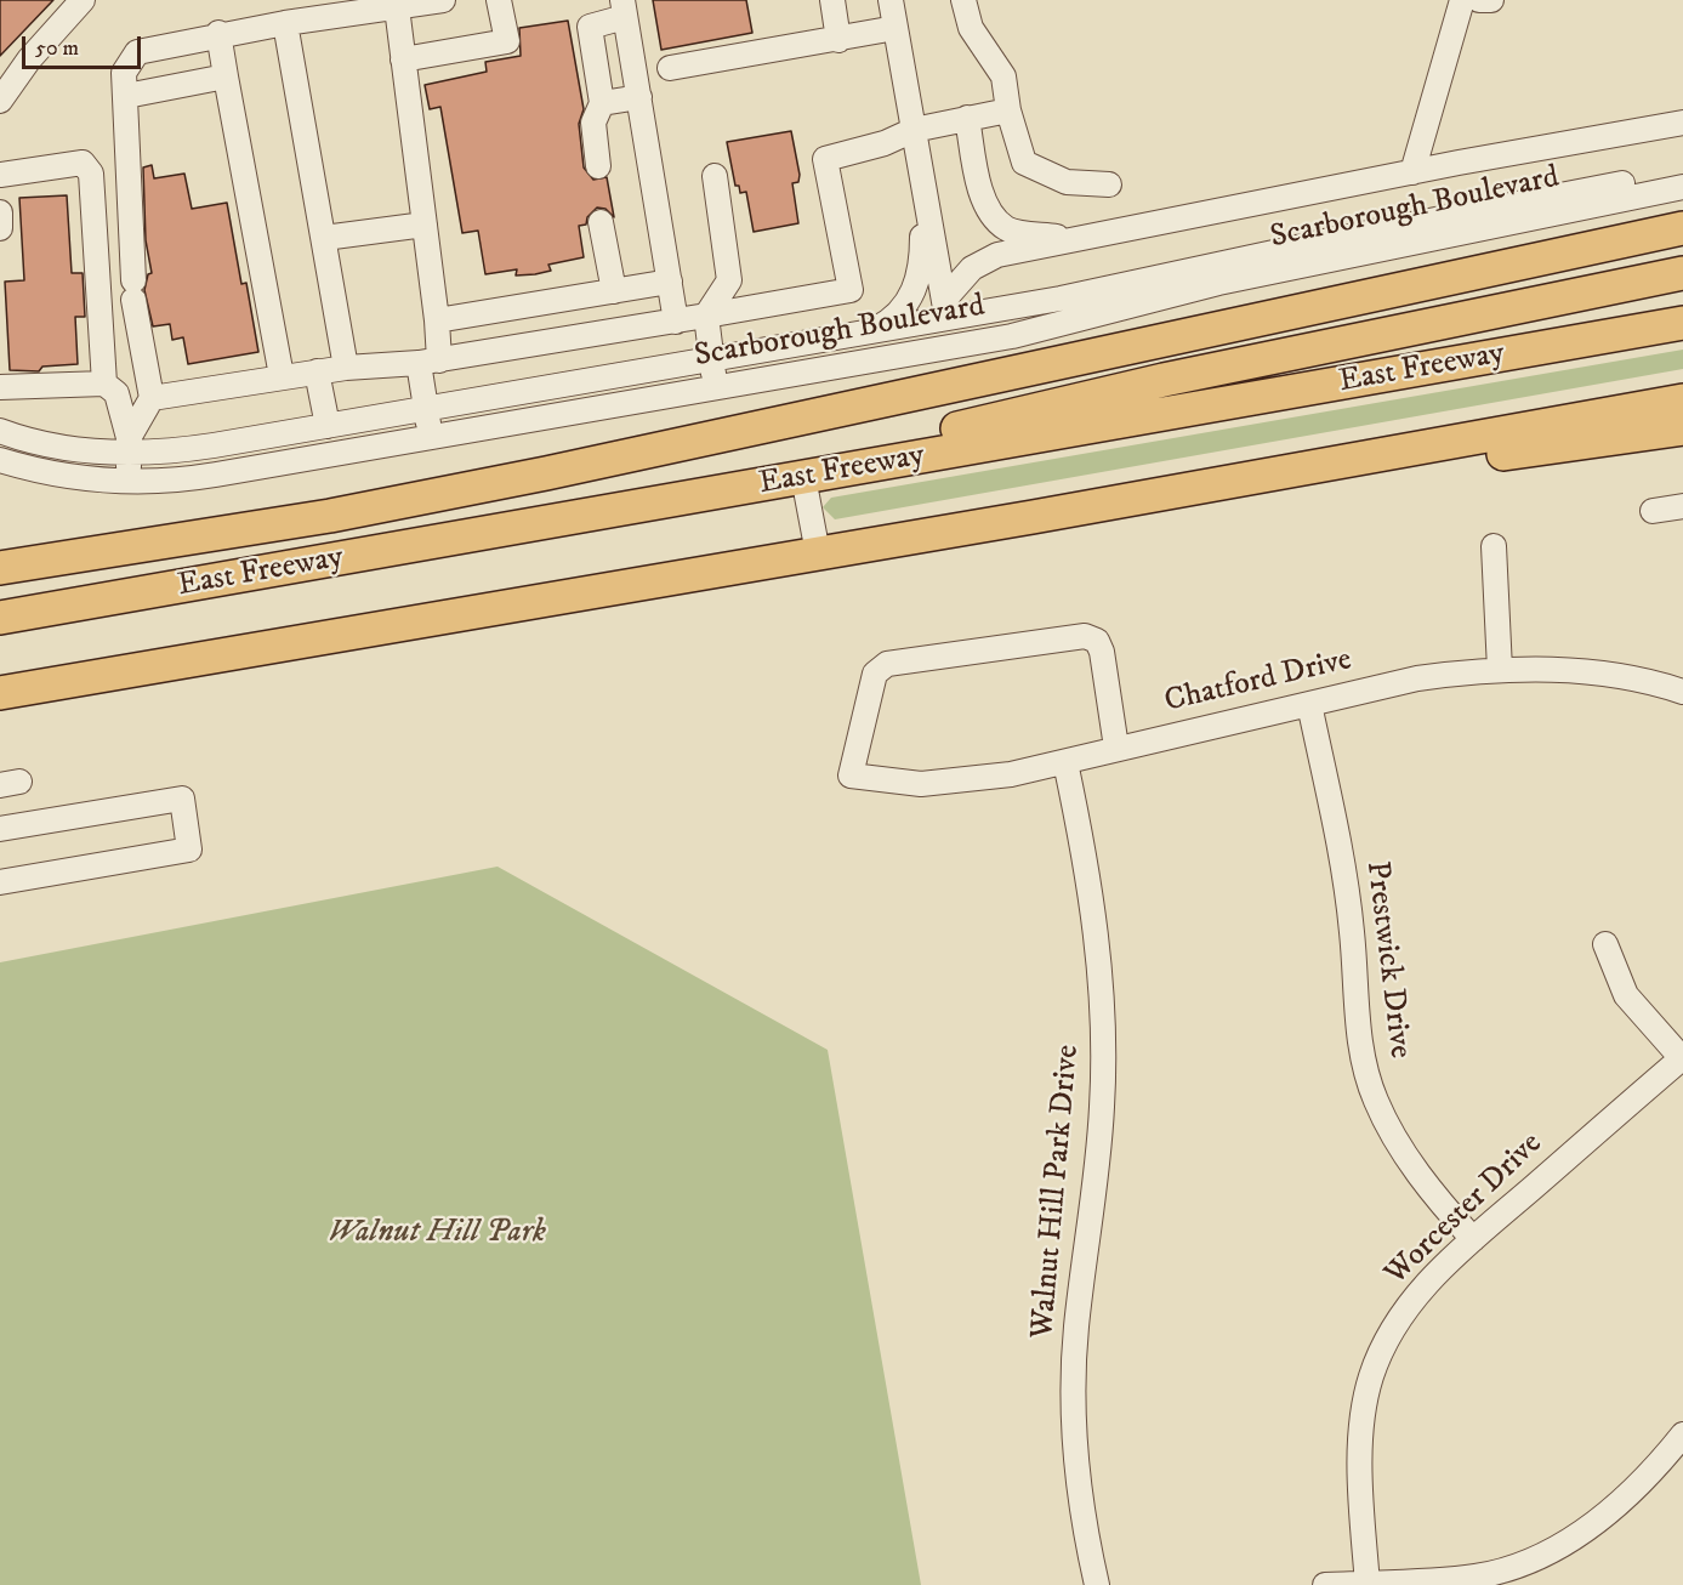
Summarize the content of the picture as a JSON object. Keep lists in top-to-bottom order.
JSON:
{
  "streets": {
    "highway": ["East Freeway"],
    "street": [
      "Scarborough Boulevard",
      "Chatford Drive",
      "Prestwick Drive",
      "Walnut Hill Park Drive",
      "Worcester Drive"
    ]
  },
  "crossings": [
    ["Chatford Drive", "Prestwick Drive"],
    ["Chatford Drive", "Walnut Hill Park Drive"],
    ["Prestwick Drive", "Worcester Drive"]
  ],
  "parks": ["Walnut Hill Park"],
  "scale_bar": "50 m"
}
